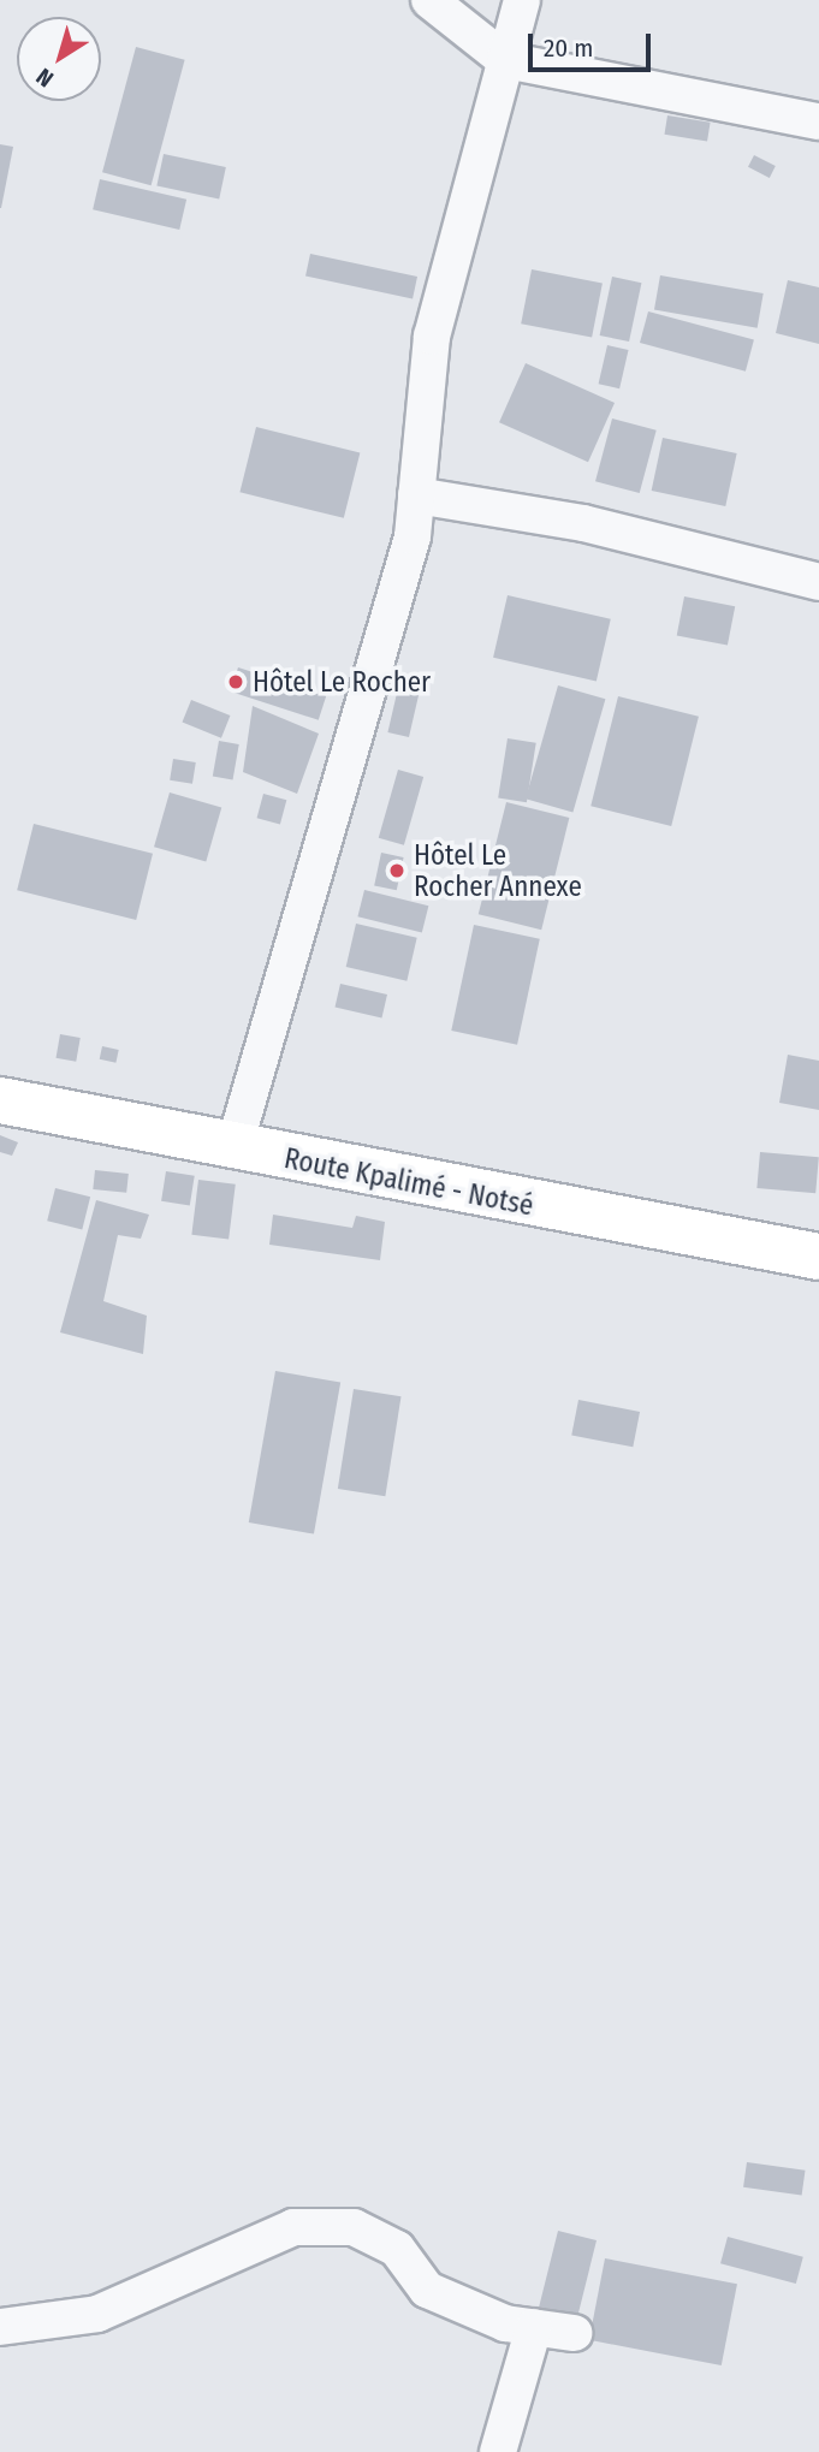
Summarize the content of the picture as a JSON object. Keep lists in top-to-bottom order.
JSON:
{
  "streets": {
    "main road": ["Route Kpalimé - Notsé"]
  },
  "places": ["Hôtel Le Rocher", "Hôtel Le Rocher Annexe"],
  "scale_bar": "20 m",
  "north": "bottom left"
}
